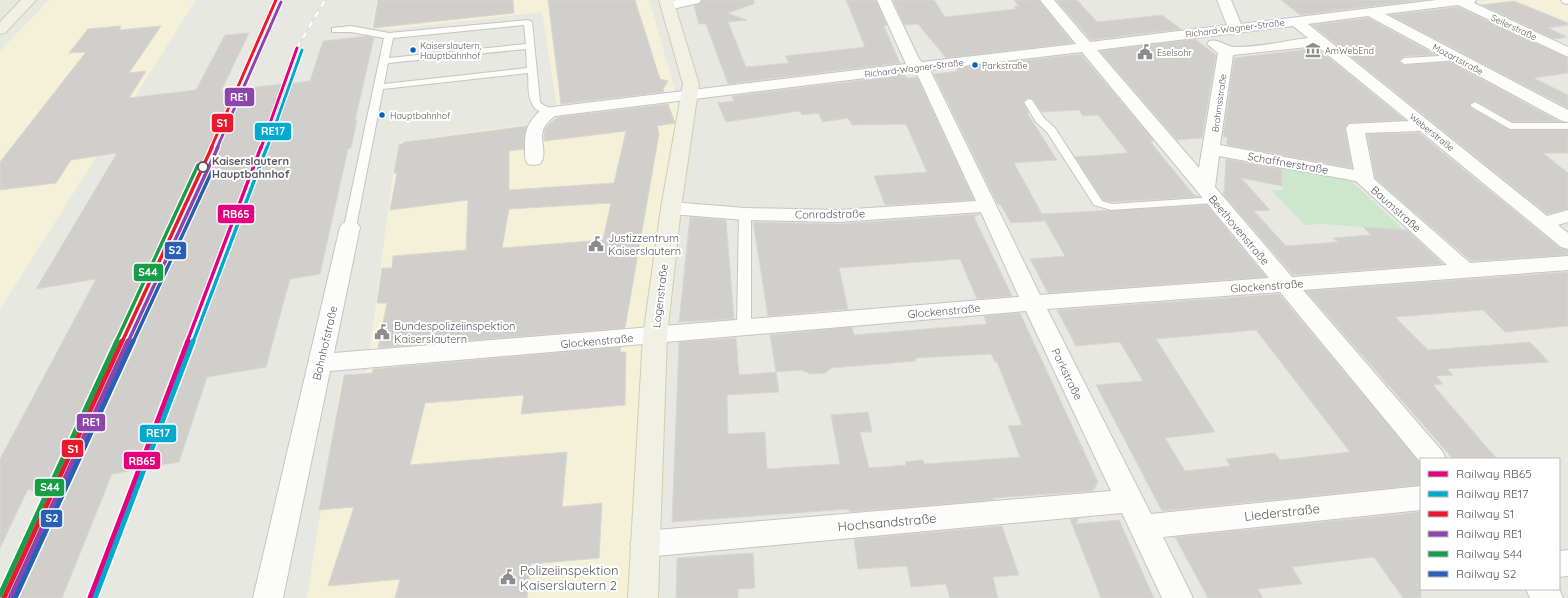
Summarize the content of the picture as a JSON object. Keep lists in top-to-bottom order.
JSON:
{
  "streets": {
    "main road": ["Logenstraße"],
    "street": [
      "Seilerstraße",
      "Richard-Wagner-Straße",
      "Mozartstraße",
      "Brahmsstraße",
      "Weberstraße",
      "Schaffnerstraße",
      "Baumstraße",
      "Conradstraße",
      "Beethovenstraße",
      "Glockenstraße",
      "Bahnhofstraße",
      "Parkstraße",
      "Liederstraße",
      "Hochsandstraße"
    ]
  },
  "crossings": [
    ["Seilerstraße", "Richard-Wagner-Straße"],
    ["Richard-Wagner-Straße", "Mozartstraße"],
    ["Richard-Wagner-Straße", "Brahmsstraße"],
    ["Richard-Wagner-Straße", "Weberstraße"],
    ["Richard-Wagner-Straße", "Beethovenstraße"],
    ["Richard-Wagner-Straße", "Logenstraße"],
    ["Richard-Wagner-Straße", "Parkstraße"],
    ["Brahmsstraße", "Schaffnerstraße"],
    ["Brahmsstraße", "Beethovenstraße"],
    ["Weberstraße", "Baumstraße"],
    ["Schaffnerstraße", "Baumstraße"],
    ["Baumstraße", "Glockenstraße"],
    ["Conradstraße", "Logenstraße"],
    ["Conradstraße", "Parkstraße"],
    ["Beethovenstraße", "Glockenstraße"],
    ["Glockenstraße", "Logenstraße"],
    ["Glockenstraße", "Bahnhofstraße"],
    ["Glockenstraße", "Parkstraße"],
    ["Logenstraße", "Hochsandstraße"],
    ["Parkstraße", "Liederstraße"],
    ["Parkstraße", "Hochsandstraße"]
  ],
  "places": {
    "other": [
      "Kaiserslautern, Hauptbahnhof",
      "Parkstraße",
      "Hauptbahnhof",
      "Kaiserslautern Hauptbahnhof"
    ],
    "museum": ["AmWebEnd"],
    "public building": [
      "Eselsohr",
      "Justizzentrum Kaiserslautern",
      "Bundespolizeiinspektion Kaiserslautern",
      "Polizeiinspektion Kaiserslautern 2"
    ]
  },
  "lines": [
    "rail line S1",
    "rail line RE1",
    "rail line RB65",
    "rail line RE17",
    "rail line S44",
    "rail line S2"
  ],
  "legend": [
    "Railway RB65",
    "Railway RE17",
    "Railway S1",
    "Railway RE1",
    "Railway S44",
    "Railway S2"
  ]
}
